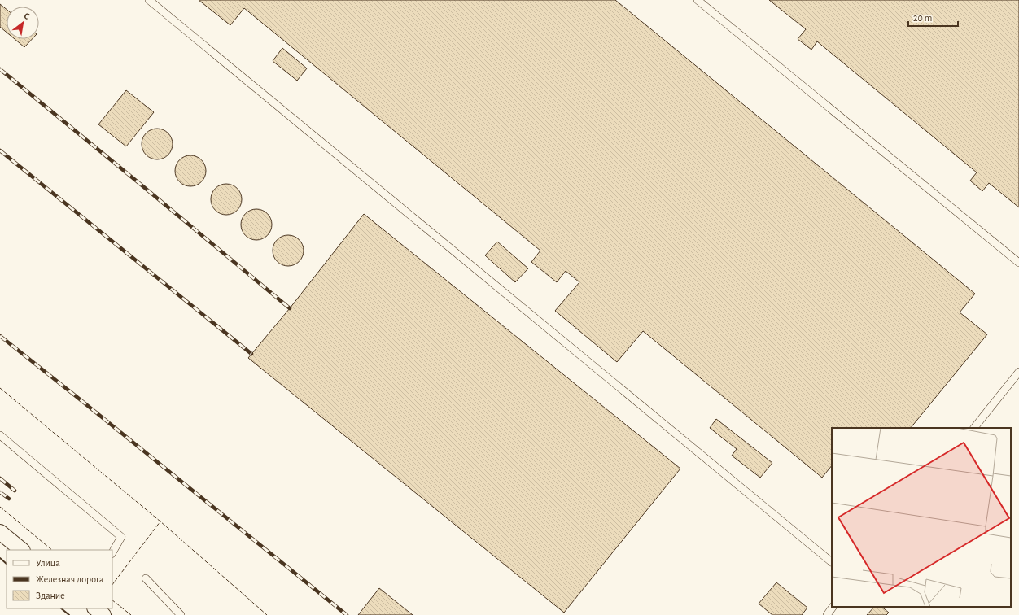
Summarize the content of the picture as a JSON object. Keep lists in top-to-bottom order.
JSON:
{
  "legend": ["Улица", "Железная дорога", "Здание"],
  "scale_bar": "20 m",
  "north": "top right"
}
